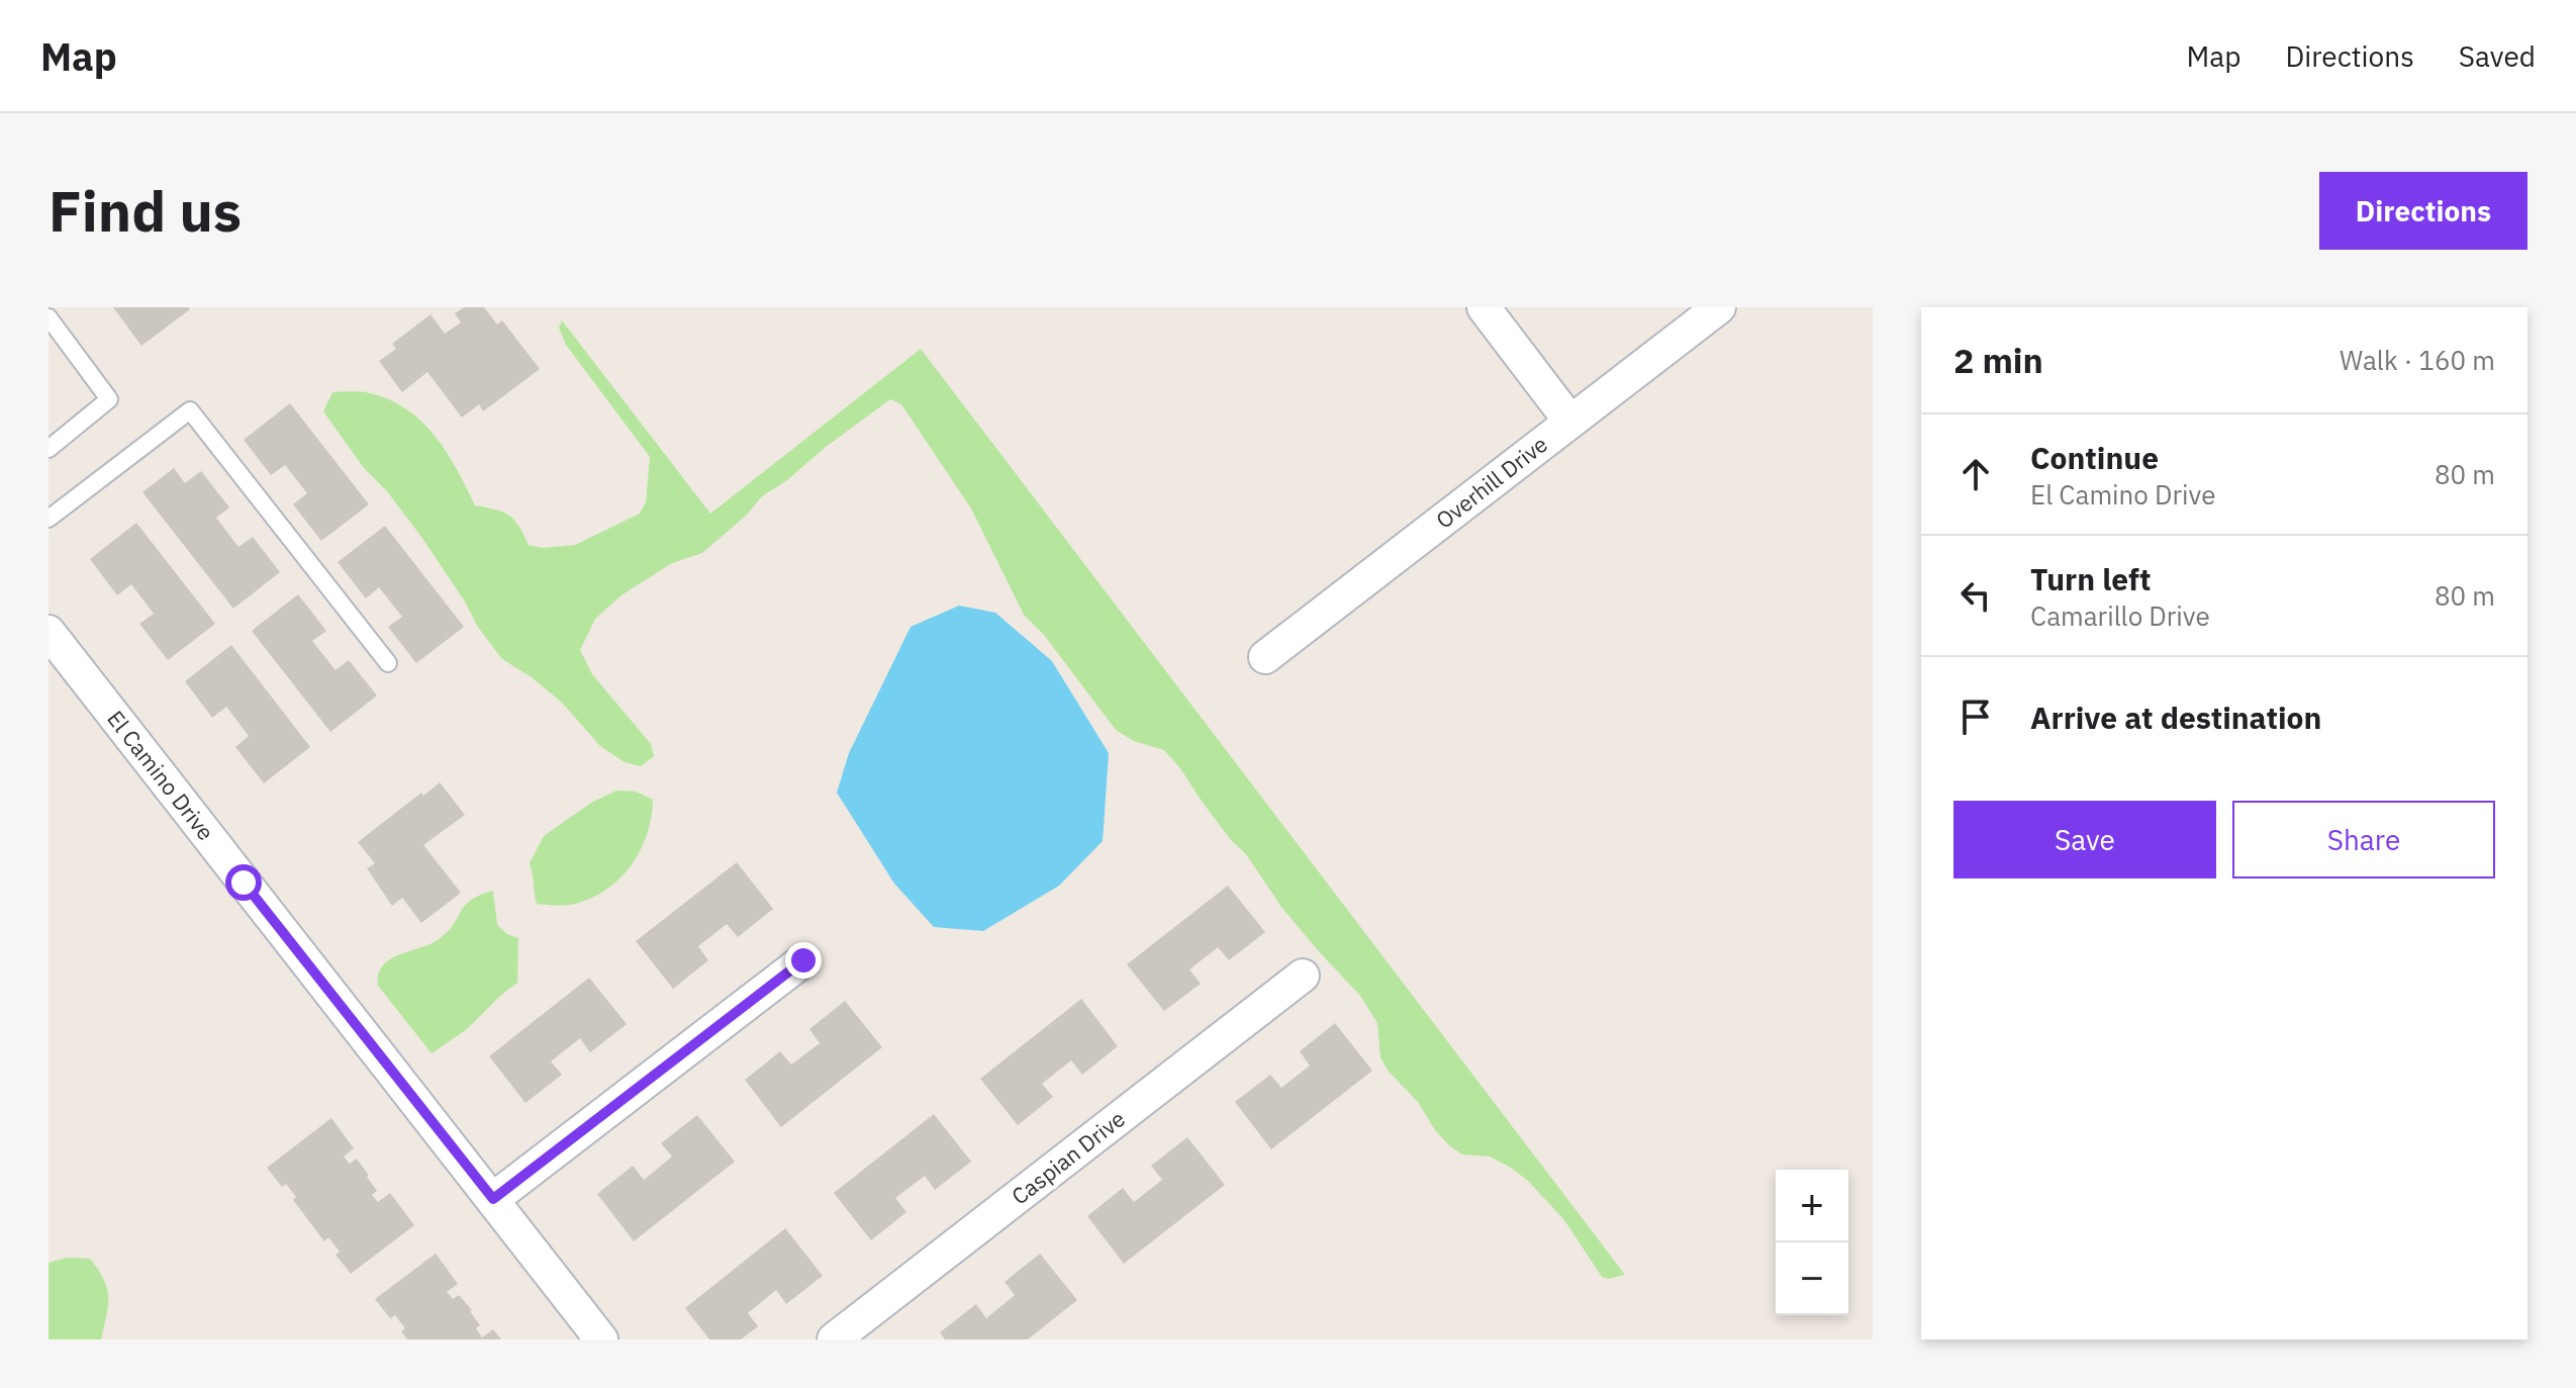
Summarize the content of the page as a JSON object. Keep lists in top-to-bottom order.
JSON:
{
  "streets": {
    "street": ["Overhill Drive", "El Camino Drive", "Caspian Drive"]
  },
  "page": {
    "header": "Map",
    "nav": ["Map", "Directions", "Saved"],
    "buttons": [
      "Directions",
      ["Save", "Share"]
    ],
    "title": "Find us",
    "heading": ["2 min", "Walk · 160 m"],
    "list": [
      ["Continue", "El Camino Drive", "80 m"],
      ["Turn left", "Camarillo Drive", "80 m"],
      "Arrive at destination"
    ],
    "map_buttons": ["+", "−"]
  }
}
